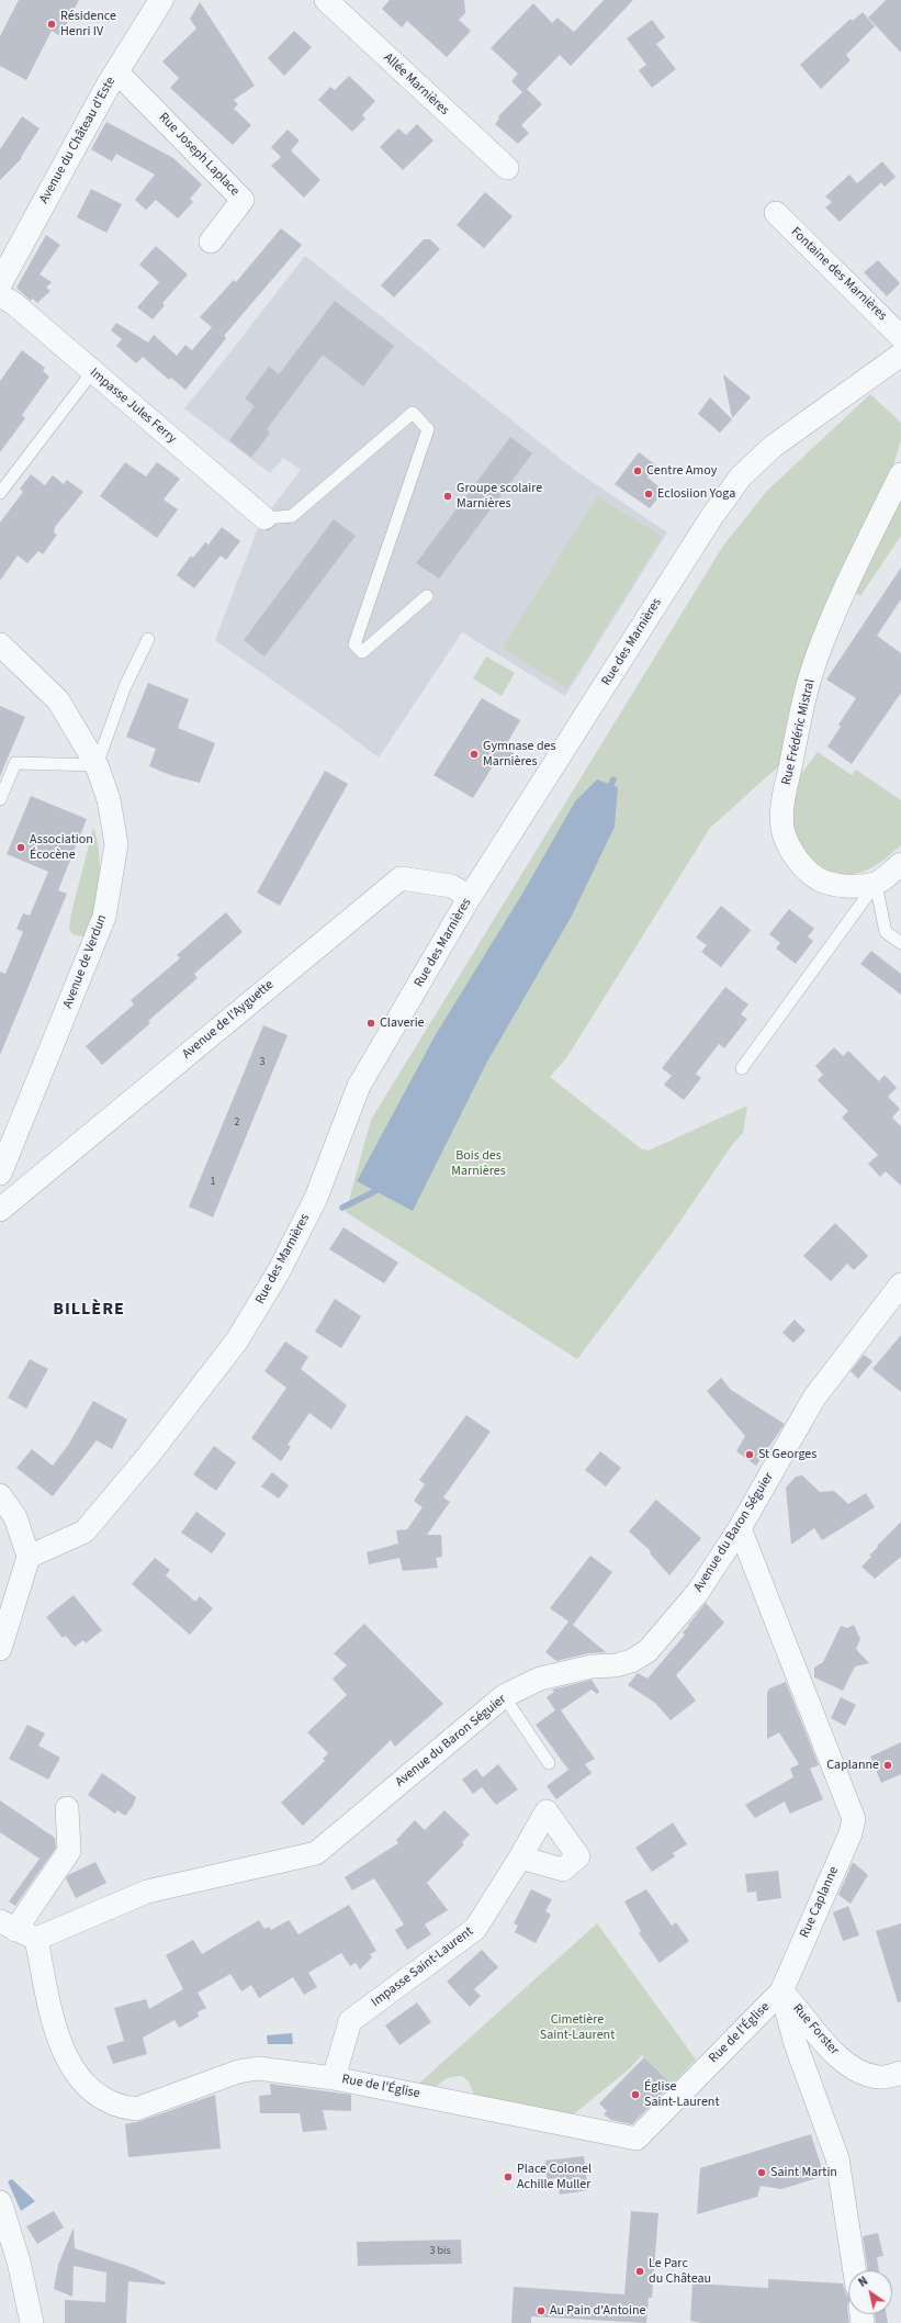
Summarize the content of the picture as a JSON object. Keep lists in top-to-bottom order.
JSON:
{
  "streets": {
    "street": [
      "Allée Marnières",
      "Avenue du Château d'Este",
      "Rue Joseph Laplace",
      "Fontaine des Marnières",
      "Impasse Jules Ferry",
      "Rue des Marnières",
      "Rue Frédéric Mistral",
      "Avenue de Verdun",
      "Avenue de l'Ayguette",
      "Avenue du Baron Séguier",
      "Rue Caplanne",
      "Impasse Saint-Laurent",
      "Rue Forster",
      "Rue de l'Église"
    ]
  },
  "crossings": [
    ["Avenue du Château d'Este", "Rue Joseph Laplace"],
    ["Rue des Marnières", "Avenue de l'Ayguette"],
    ["Avenue du Baron Séguier", "Rue Caplanne"],
    ["Avenue du Baron Séguier", "Rue de l'Église"],
    ["Rue Caplanne", "Rue Forster"],
    ["Rue Caplanne", "Rue de l'Église"],
    ["Impasse Saint-Laurent", "Rue de l'Église"],
    ["Rue Forster", "Rue de l'Église"]
  ],
  "districts": ["BILLÈRE"],
  "parks": ["Bois des Marnières", "Cimetière Saint-Laurent"],
  "places": [
    "Résidence Henri IV",
    "Centre Amoy",
    "Eclosiion Yoga",
    "Groupe scolaire Marnières",
    "Gymnase des Marnières",
    "Association Écocène",
    "Claverie",
    "St Georges",
    "Caplanne",
    "Église Saint-Laurent",
    "Saint Martin",
    "Place Colonel Achille Muller",
    "Le Parc du Château",
    "Au Pain d'Antoine"
  ],
  "house_numbers": [
    "3",
    "2",
    "1",
    "3 bis"
  ],
  "north": "top left"
}
